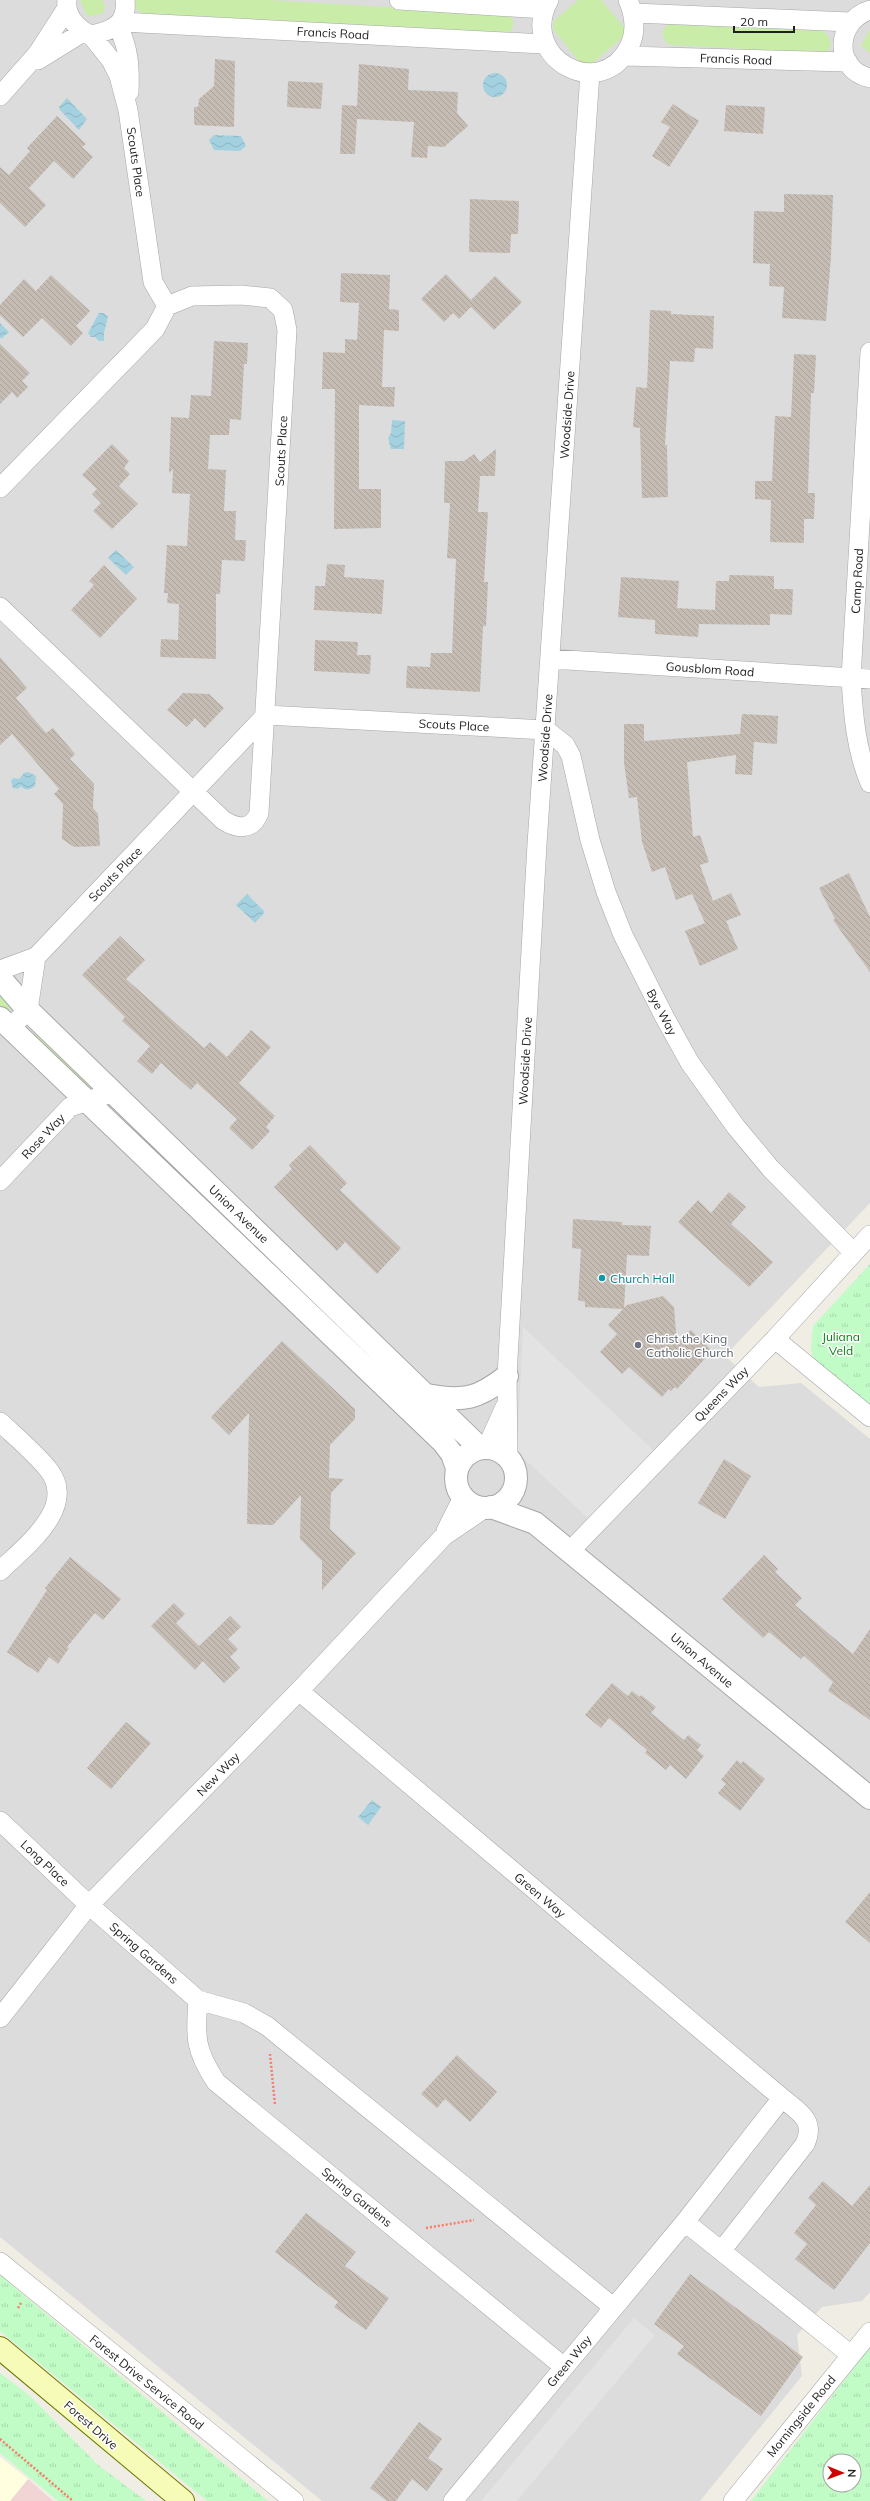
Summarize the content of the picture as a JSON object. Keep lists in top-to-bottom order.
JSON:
{
  "streets": {
    "main road": ["Forest Drive"],
    "street": [
      "Francis Road",
      "Scouts Place",
      "Woodside Drive",
      "Camp Road",
      "Gousblom Road",
      "Bye Way",
      "Rose Way",
      "Union Avenue",
      "Queens Way",
      "New Way",
      "Long Place",
      "Green Way",
      "Spring Gardens",
      "Forest Drive Service Road",
      "Morningside Road"
    ]
  },
  "crossings": [
    ["Francis Road", "Scouts Place"],
    ["Scouts Place", "Woodside Drive"],
    ["Scouts Place", "Bye Way"],
    ["Woodside Drive", "Gousblom Road"],
    ["Woodside Drive", "Bye Way"],
    ["Woodside Drive", "Union Avenue"],
    ["Woodside Drive", "New Way"],
    ["Camp Road", "Gousblom Road"],
    ["Bye Way", "Queens Way"],
    ["Rose Way", "Union Avenue"],
    ["Union Avenue", "Queens Way"],
    ["Union Avenue", "New Way"],
    ["New Way", "Long Place"],
    ["New Way", "Green Way"],
    ["New Way", "Spring Gardens"],
    ["Long Place", "Spring Gardens"],
    ["Green Way", "Spring Gardens"]
  ],
  "parks": ["Juliana Veld"],
  "places": ["Church Hall", "Christ the King Catholic Church"],
  "scale_bar": "20 m",
  "north": "right"
}
